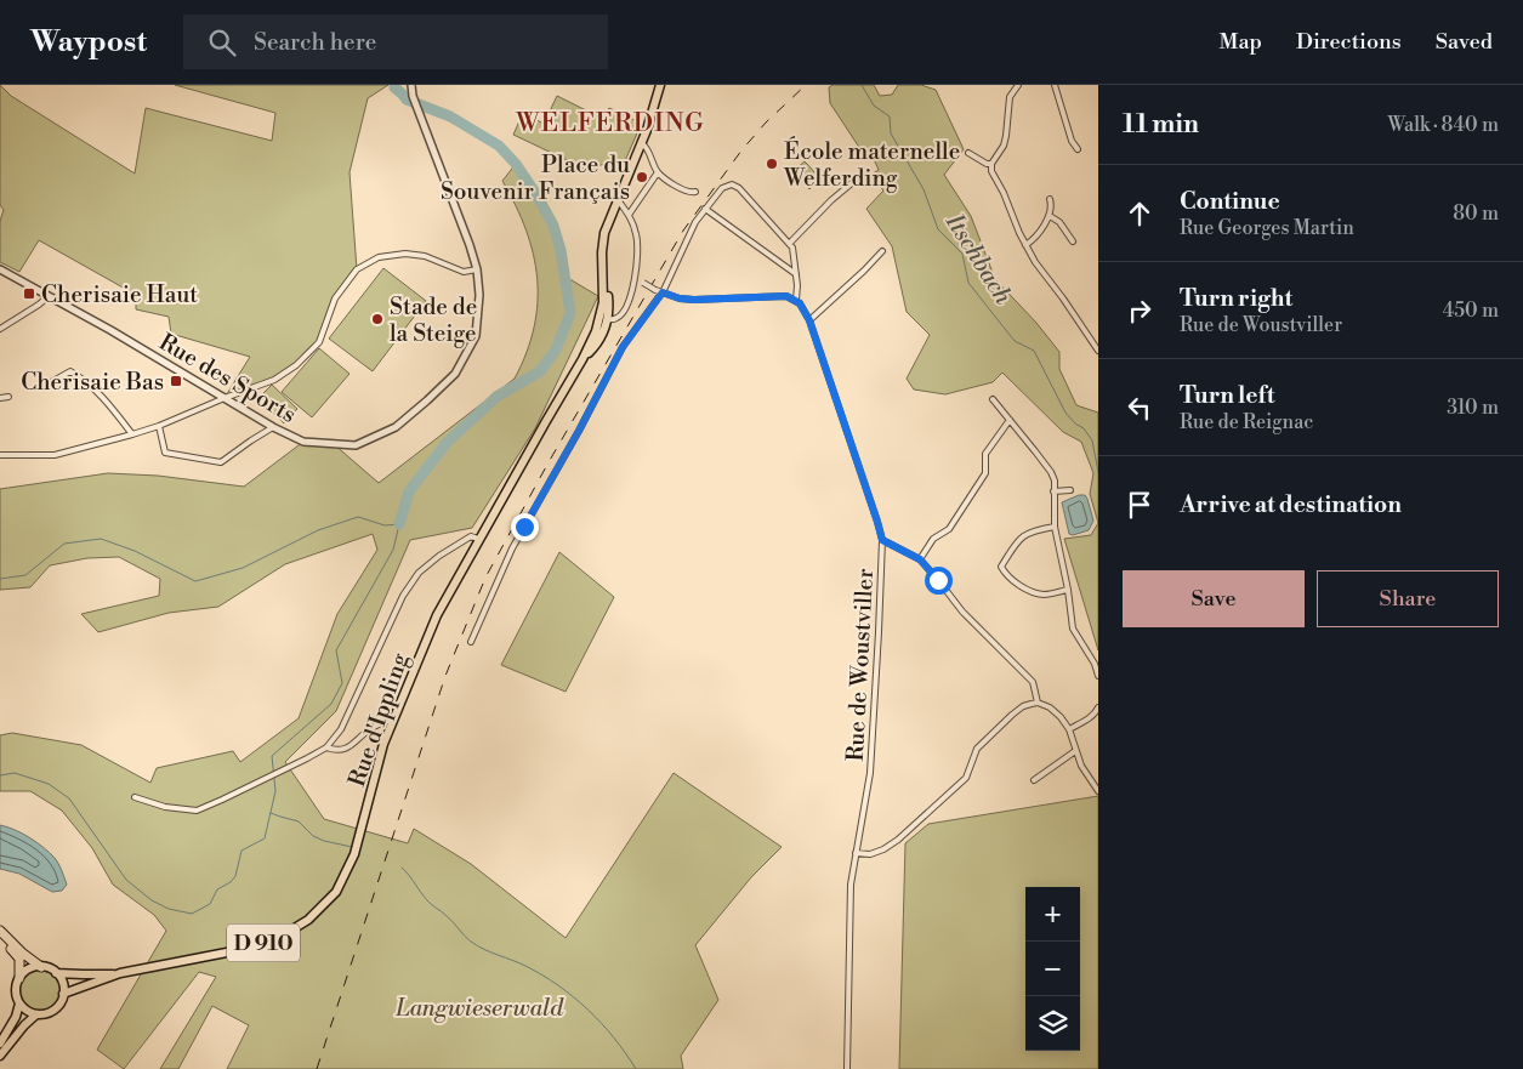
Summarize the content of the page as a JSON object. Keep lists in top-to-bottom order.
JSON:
{
  "streets": {
    "main road": ["Rue d'Ippling", "D 910"],
    "street": ["Rue des Sports", "Rue de Woustviller"]
  },
  "districts": ["WELFERDING"],
  "water": ["Itschbach"],
  "parks": ["Langwieserwald"],
  "places": {
    "other": ["École maternelle Welferding", "Place du Souvenir Français", "Stade de la Steige"],
    "transit": ["Cherisaie Haut", "Cherisaie Bas"]
  },
  "page": {
    "header": "Waypost",
    "search": "Search here",
    "nav": ["Map", "Directions", "Saved"],
    "heading": ["11 min", "Walk · 840 m"],
    "list": [
      ["Continue", "Rue Georges Martin", "80 m"],
      ["Turn right", "Rue de Woustviller", "450 m"],
      ["Turn left", "Rue de Reignac", "310 m"],
      "Arrive at destination"
    ],
    "buttons": ["Save", "Share"],
    "map_buttons": ["+", "−"]
  }
}
